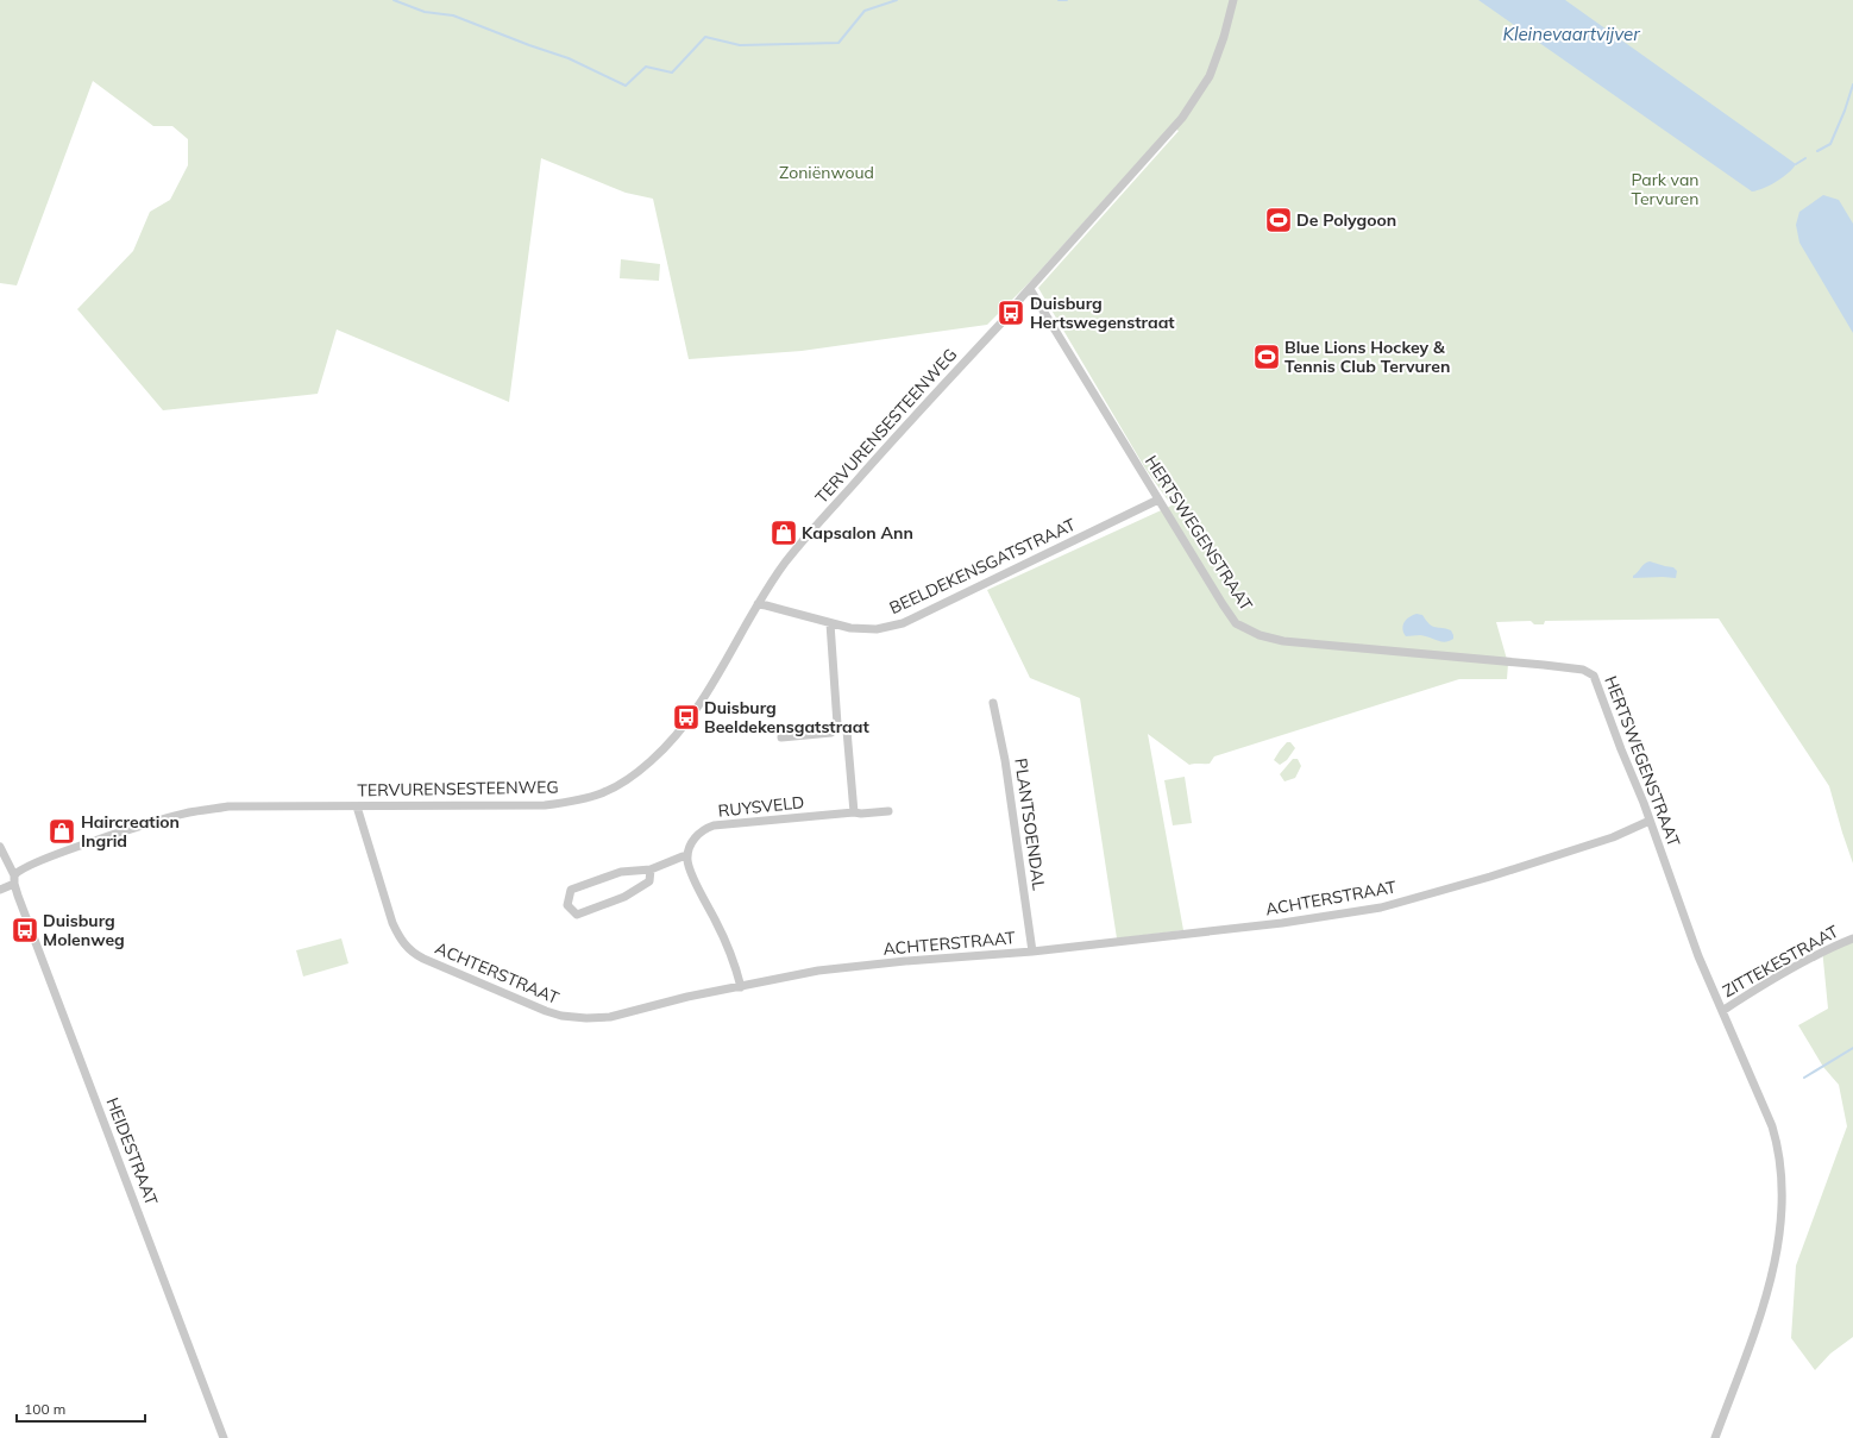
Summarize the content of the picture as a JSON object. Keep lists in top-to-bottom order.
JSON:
{
  "streets": {
    "street": [
      "TERVURENSESTEENWEG",
      "HERTSWEGENSTRAAT",
      "BEELDEKENSGATSTRAAT",
      "RUYSVELD",
      "PLANTSOENDAL",
      "ACHTERSTRAAT",
      "ZITTEKESTRAAT",
      "HEIDESTRAAT"
    ]
  },
  "crossings": [
    ["TERVURENSESTEENWEG", "HERTSWEGENSTRAAT"],
    ["TERVURENSESTEENWEG", "BEELDEKENSGATSTRAAT"],
    ["TERVURENSESTEENWEG", "ACHTERSTRAAT"],
    ["TERVURENSESTEENWEG", "HEIDESTRAAT"],
    ["HERTSWEGENSTRAAT", "BEELDEKENSGATSTRAAT"],
    ["HERTSWEGENSTRAAT", "ACHTERSTRAAT"],
    ["HERTSWEGENSTRAAT", "ZITTEKESTRAAT"],
    ["PLANTSOENDAL", "ACHTERSTRAAT"]
  ],
  "water": ["Kleinevaartvijver"],
  "parks": ["Zoniënwoud", "Park van Tervuren"],
  "places": {
    "sports": ["De Polygoon", "Blue Lions Hockey & Tennis Club Tervuren"],
    "bus stop": ["Duisburg Hertswegenstraat", "Duisburg Beeldekensgatstraat", "Duisburg Molenweg"],
    "shop": ["Kapsalon Ann", "Haircreation Ingrid"]
  },
  "scale_bar": "100 m"
}
